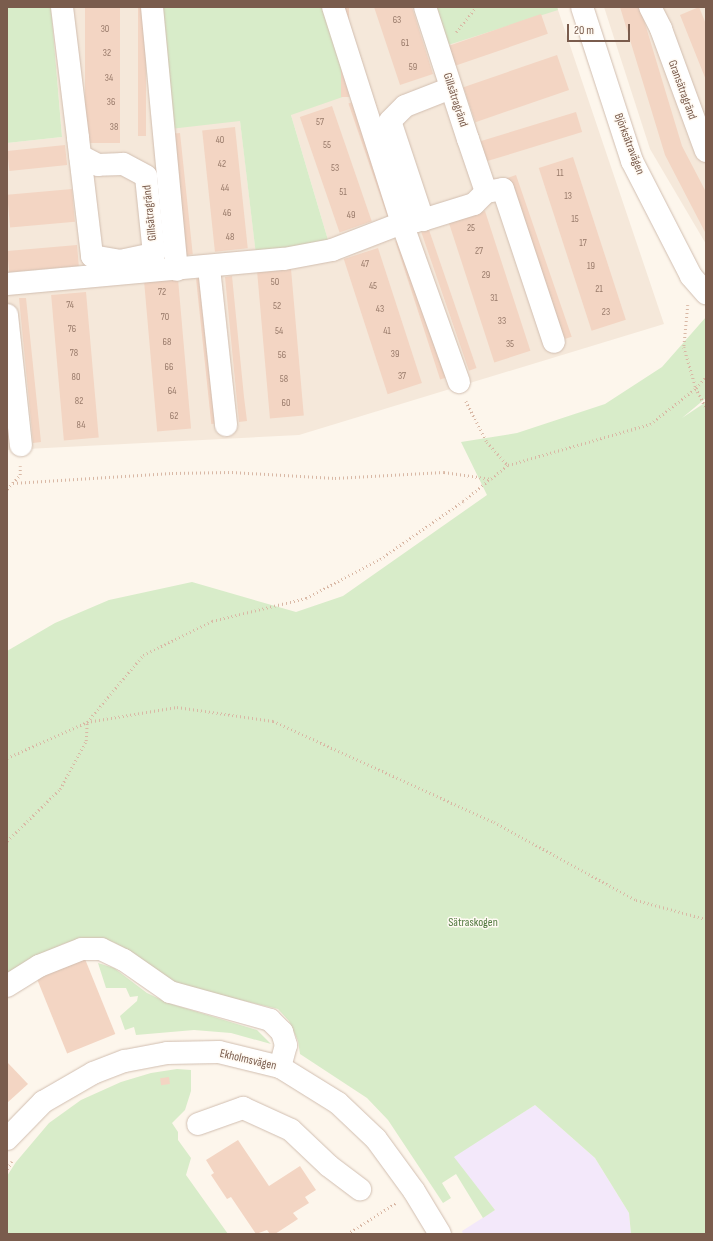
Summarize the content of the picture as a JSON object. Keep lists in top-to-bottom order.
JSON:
{
  "streets": {
    "street": [
      "Gransätragränd",
      "Gillsätragränd",
      "Björksätravägen",
      "Ekholmsvägen"
    ]
  },
  "parks": ["Sätraskogen"],
  "house_numbers": [
    "63",
    "30",
    "61",
    "32",
    "59",
    "34",
    "36",
    "57",
    "38",
    "40",
    "55",
    "42",
    "53",
    "11",
    "44",
    "51",
    "13",
    "46",
    "49",
    "15",
    "25",
    "48",
    "17",
    "27",
    "47",
    "19",
    "29",
    "50",
    "45",
    "21",
    "72",
    "31",
    "74",
    "52",
    "43",
    "23",
    "70",
    "33",
    "76",
    "54",
    "41",
    "68",
    "35",
    "78",
    "39",
    "56",
    "66",
    "37",
    "80",
    "58",
    "64",
    "82",
    "60",
    "62",
    "84"
  ],
  "scale_bar": "20 m"
}
